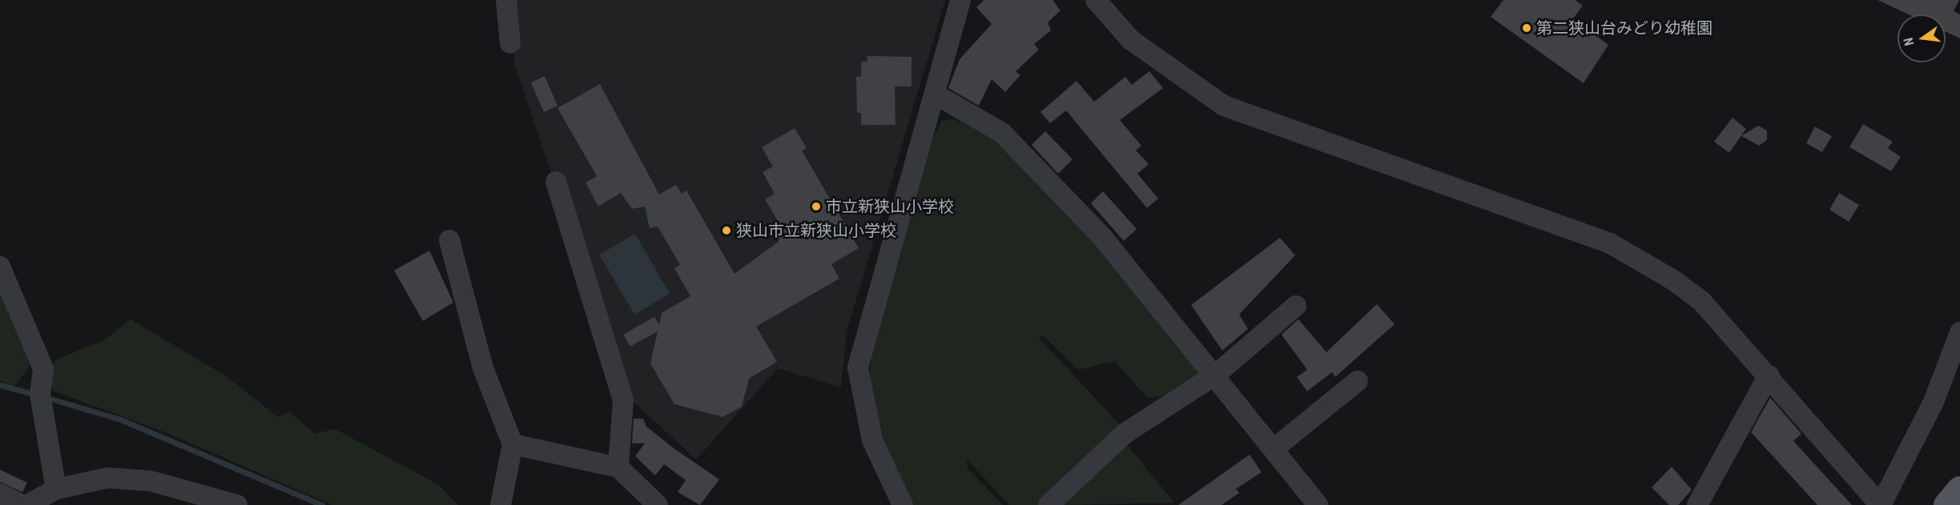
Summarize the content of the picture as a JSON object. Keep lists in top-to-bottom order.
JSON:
{
  "places": ["第二狭山台みどり幼稚園", "市立新狭山小学校", "狭山市立新狭山小学校"],
  "north": "left"
}
